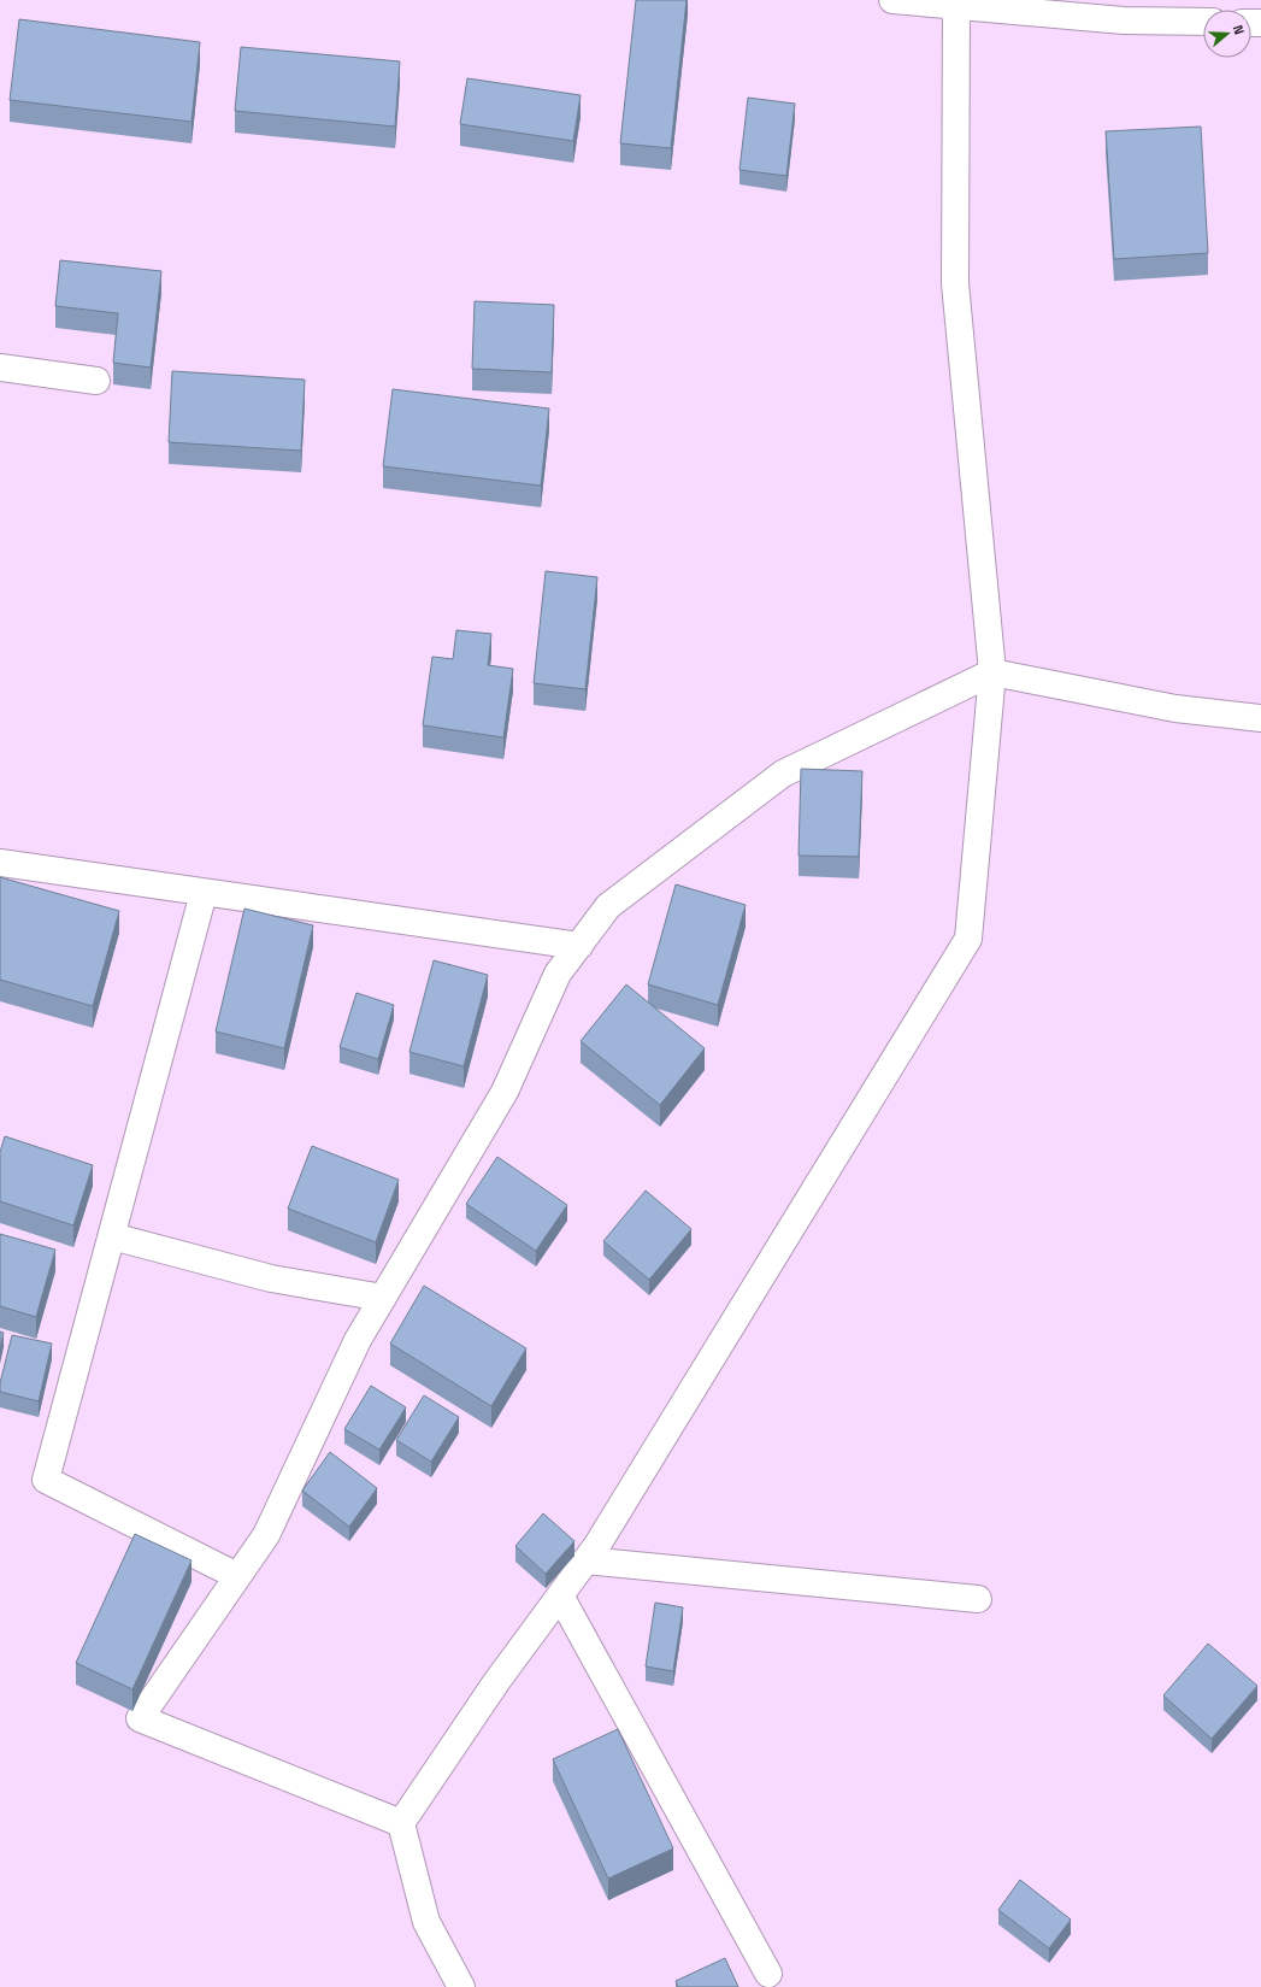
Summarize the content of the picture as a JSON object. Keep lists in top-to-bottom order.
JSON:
{
  "north": "right"
}
